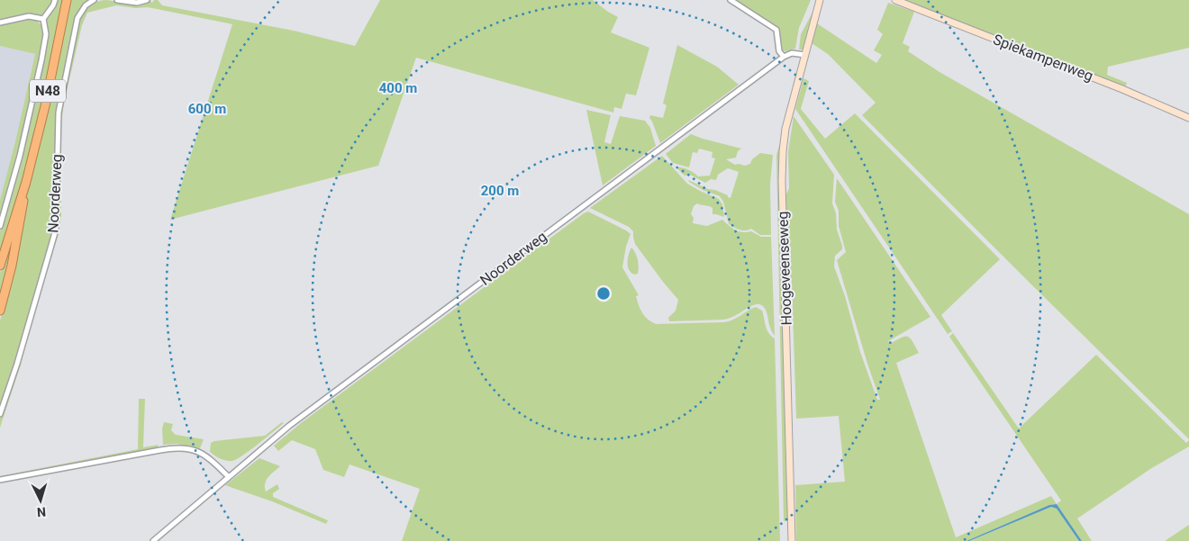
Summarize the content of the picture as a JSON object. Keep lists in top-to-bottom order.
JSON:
{
  "streets": {
    "highway": ["N48"],
    "main road": ["Spiekampenweg", "Hoogeveenseweg"],
    "street": ["Noorderweg"]
  },
  "north": "bottom",
  "rings": ["400 m", "600 m", "200 m"]
}
